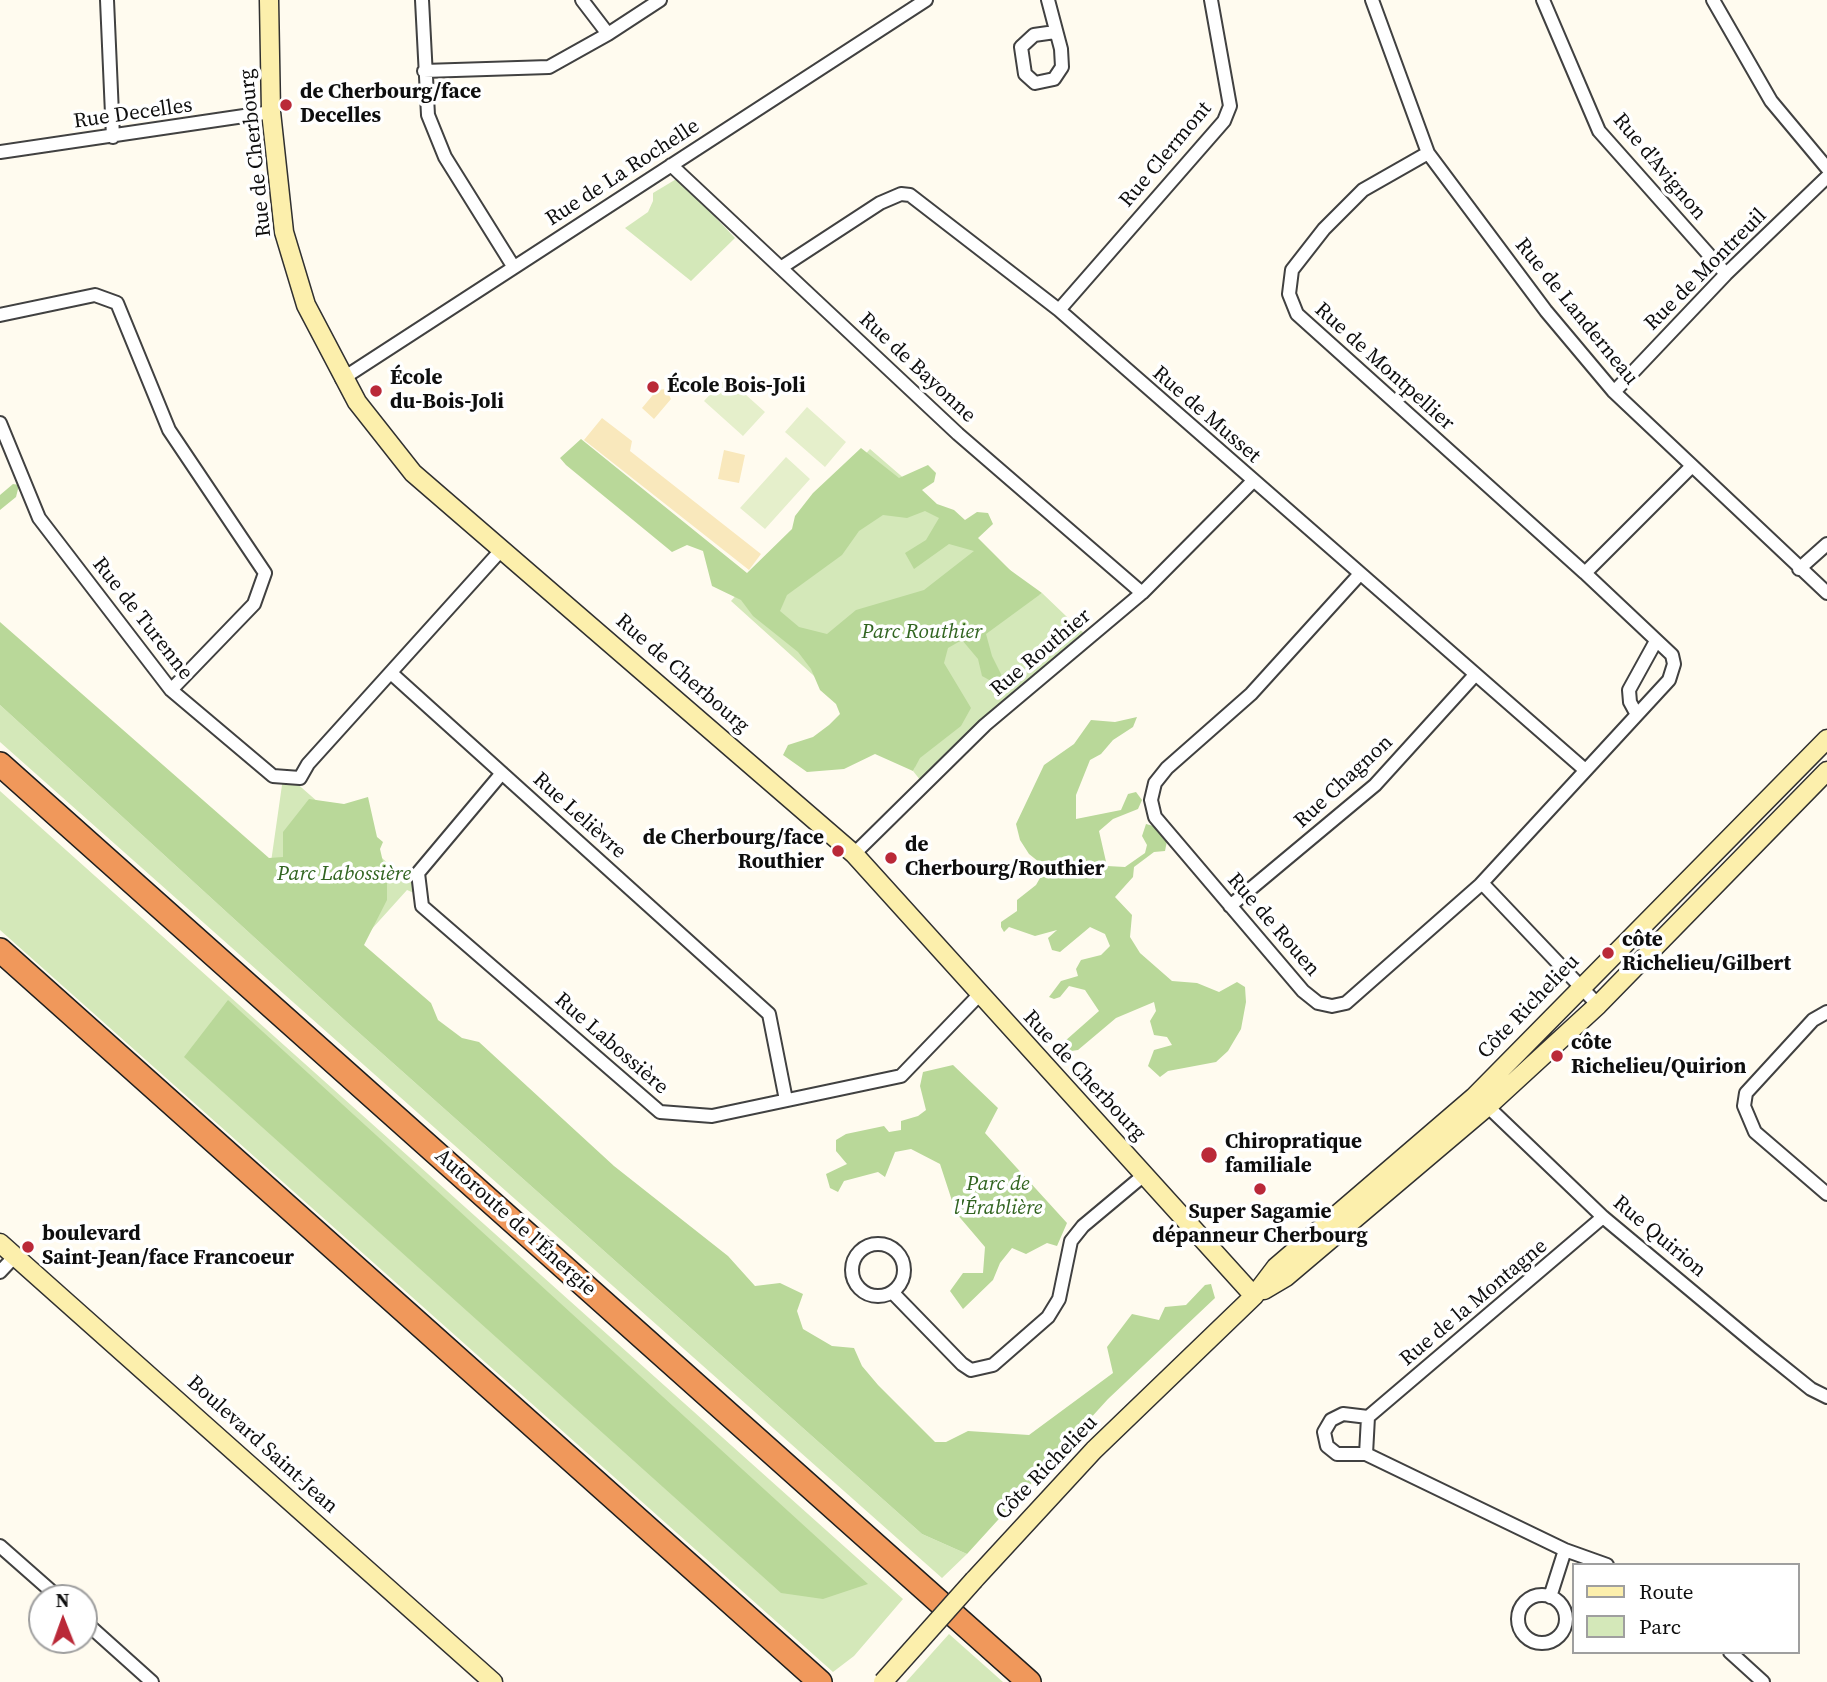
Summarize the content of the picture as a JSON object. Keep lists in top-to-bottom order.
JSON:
{
  "streets": {
    "highway": ["Autoroute de l'Énergie"],
    "street": [
      "Rue Decelles",
      "Rue de Cherbourg",
      "Rue Clermont",
      "Rue d'Avignon",
      "Rue de La Rochelle",
      "Rue de Montreuil",
      "Rue de Landerneau",
      "Rue de Montpellier",
      "Rue de Bayonne",
      "Rue de Musset",
      "Rue de Turenne",
      "Rue Routhier",
      "Rue Chagnon",
      "Rue Lelièvre",
      "Rue de Rouen",
      "Côte Richelieu",
      "Rue Labossière",
      "Rue Quirion",
      "Rue de la Montagne",
      "Boulevard Saint-Jean"
    ]
  },
  "crossings": [
    ["Rue Decelles", "Rue de Cherbourg"],
    ["Rue de Cherbourg", "Rue de La Rochelle"],
    ["Rue de Cherbourg", "Rue de Turenne"],
    ["Rue de Cherbourg", "Rue Routhier"],
    ["Rue de Cherbourg", "Côte Richelieu"],
    ["Rue de Cherbourg", "Rue Labossière"],
    ["Rue Clermont", "Rue de Musset"],
    ["Rue d'Avignon", "Rue de Montreuil"],
    ["Rue de La Rochelle", "Rue de Bayonne"],
    ["Rue de Montreuil", "Rue de Landerneau"],
    ["Rue de Landerneau", "Rue de Montpellier"],
    ["Rue de Montpellier", "Rue de Rouen"],
    ["Rue de Bayonne", "Rue de Musset"],
    ["Rue de Bayonne", "Rue Routhier"],
    ["Rue de Musset", "Rue Routhier"],
    ["Rue de Musset", "Rue Chagnon"],
    ["Rue de Musset", "Rue de Rouen"],
    ["Rue de Turenne", "Rue Lelièvre"],
    ["Rue Chagnon", "Rue de Rouen"],
    ["Rue Lelièvre", "Rue Labossière"],
    ["Côte Richelieu", "Rue Quirion"],
    ["Rue Quirion", "Rue de la Montagne"]
  ],
  "parks": ["Parc Routhier", "Parc Labossière", "Parc de l'Érablière"],
  "places": [
    "de Cherbourg/face Decelles",
    "École Bois-Joli",
    "École du-Bois-Joli",
    "de Cherbourg/face Routhier",
    "de Cherbourg/Routhier",
    "côte Richelieu/Gilbert",
    "côte Richelieu/Quirion",
    "Chiropratique familiale",
    "Super Sagamie dépanneur Cherbourg",
    "boulevard Saint-Jean/face Francoeur"
  ],
  "legend": ["Route", "Parc"],
  "north": "top"
}
